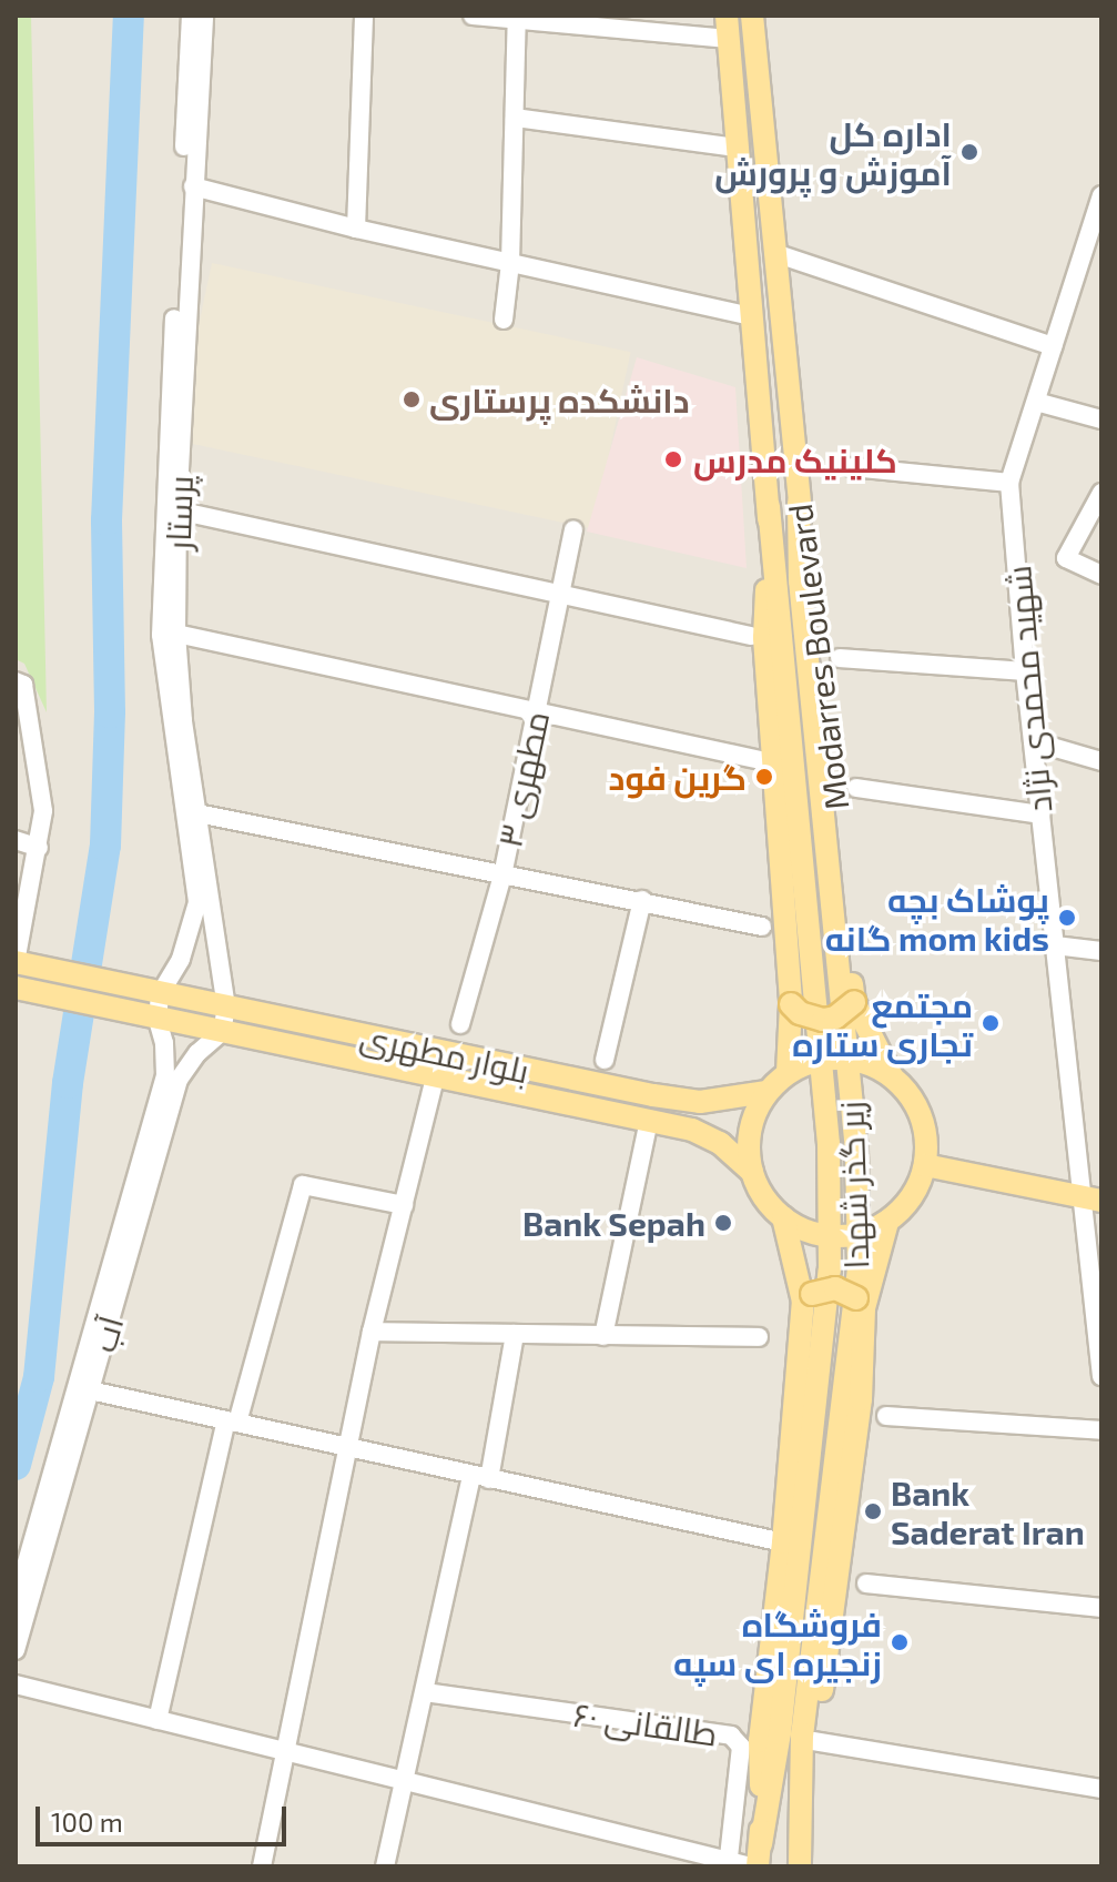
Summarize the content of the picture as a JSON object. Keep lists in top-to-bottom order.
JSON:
{
  "streets": {
    "main road": ["Modarres Boulevard", "بلوار مطهری", "زیر گذر شهدا"],
    "street": [
      "پرستار",
      "شهید محمدی نژاد",
      "مطهری ۳",
      "آب",
      "طالقانی ۶۰"
    ]
  },
  "crossings": [
    ["پرستار", "بلوار مطهری"],
    ["پرستار", "آب"],
    ["Modarres Boulevard", "بلوار مطهری"],
    ["Modarres Boulevard", "زیر گذر شهدا"],
    ["بلوار مطهری", "آب"]
  ],
  "places": [
    "اداره کل آموزش و پرورش",
    "دانشکده پرستاری",
    "کلینیک مدرس",
    "گرین فود",
    "پوشاک بچه گانه mom kids",
    "مجتمع تجاری ستاره",
    "Bank Sepah",
    "Bank Saderat Iran",
    "فروشگاه زنجیره ای سپه"
  ],
  "scale_bar": "100 m"
}
